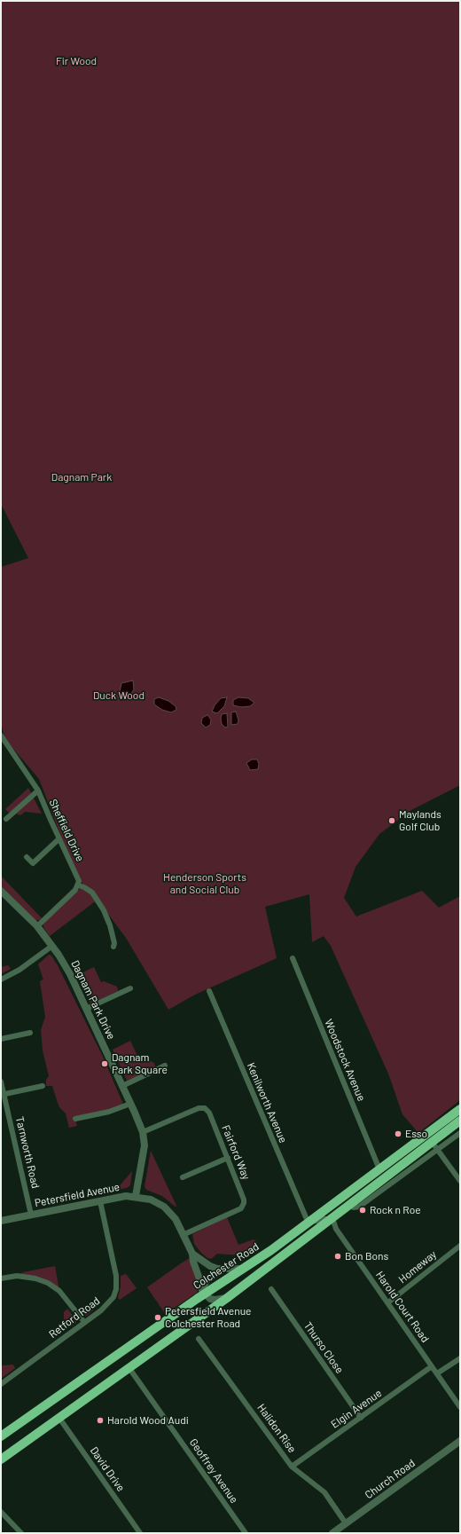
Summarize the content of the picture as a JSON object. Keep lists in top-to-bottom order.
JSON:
{
  "streets": {
    "highway": ["Colchester Road"],
    "street": [
      "Sheffield Drive",
      "Dagnam Park Drive",
      "Woodstock Avenue",
      "Kenilworth Avenue",
      "Tarnworth Road",
      "Fairford Way",
      "Petersfield Avenue",
      "Homeway",
      "Harold Court Road",
      "Retford Road",
      "Thurso Close",
      "Elgin Avenue",
      "Halidon Rise",
      "David Drive",
      "Geoffrey Avenue",
      "Church Road"
    ]
  },
  "crossings": [
    ["Dagnam Park Drive", "Fairford Way"],
    ["Dagnam Park Drive", "Petersfield Avenue"],
    ["Woodstock Avenue", "Colchester Road"],
    ["Kenilworth Avenue", "Colchester Road"],
    ["Tarnworth Road", "Petersfield Avenue"],
    ["Fairford Way", "Petersfield Avenue"],
    ["Petersfield Avenue", "Colchester Road"],
    ["Petersfield Avenue", "Retford Road"],
    ["Homeway", "Harold Court Road"],
    ["Harold Court Road", "Elgin Avenue"],
    ["Thurso Close", "Elgin Avenue"],
    ["Elgin Avenue", "Halidon Rise"],
    ["Halidon Rise", "Church Road"]
  ],
  "parks": [
    "Fir Wood",
    "Dagnam Park",
    "Duck Wood",
    "Henderson Sports and Social Club"
  ],
  "places": [
    "Maylands Golf Club",
    "Dagnam Park Square",
    "Esso",
    "Rock n Roe",
    "Bon Bons",
    "Petersfield Avenue Colchester Road",
    "Harold Wood Audi"
  ]
}
